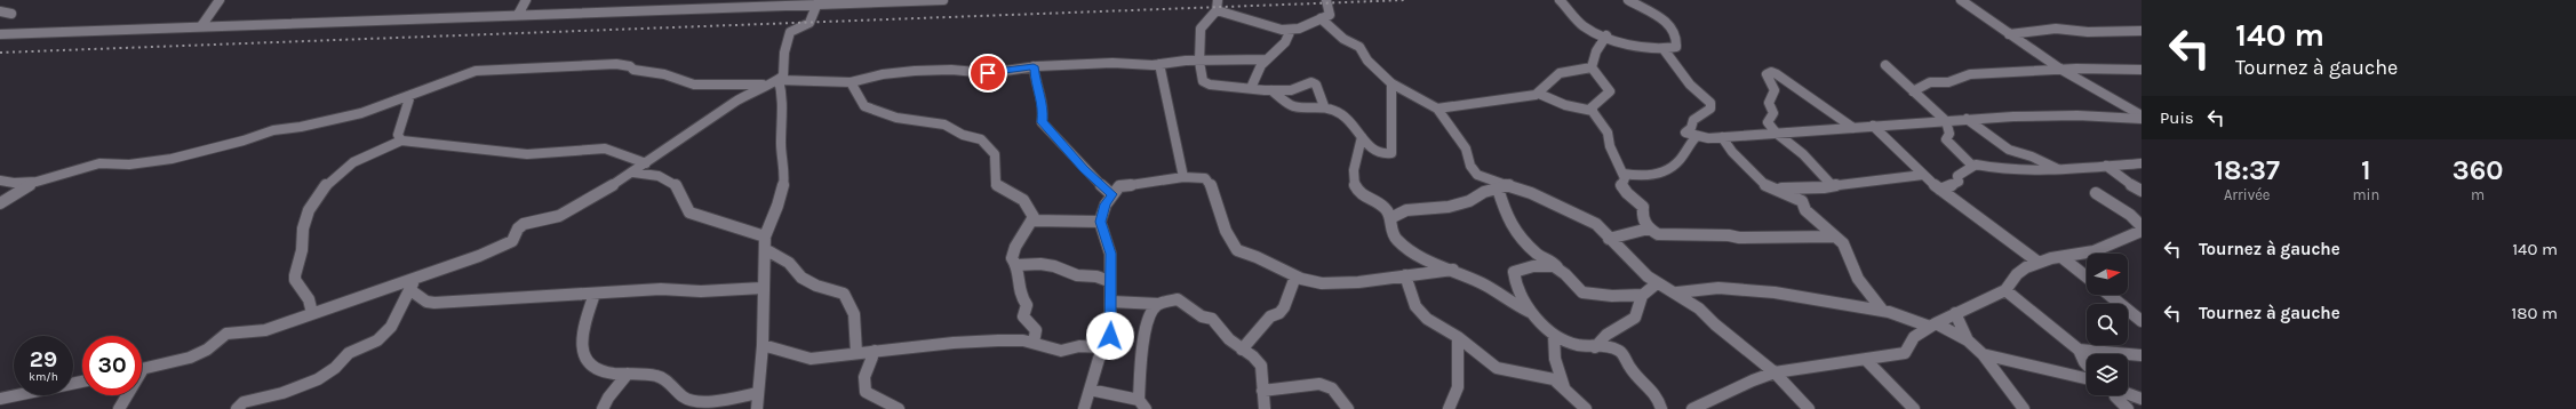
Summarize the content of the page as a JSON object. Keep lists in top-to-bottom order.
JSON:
{
  "north": "right",
  "page": {
    "turn": ["140 m", "Tournez à gauche"],
    "then": "Puis",
    "eta": [
      "18:37",
      "Arrivée",
      "1",
      "min",
      "360",
      "m"
    ],
    "list": [
      {
        "name": "Tournez à gauche",
        "value": "140 m"
      },
      {
        "name": "Tournez à gauche",
        "value": "180 m"
      }
    ],
    "speed": "29 km/h",
    "limit": "30"
  }
}
